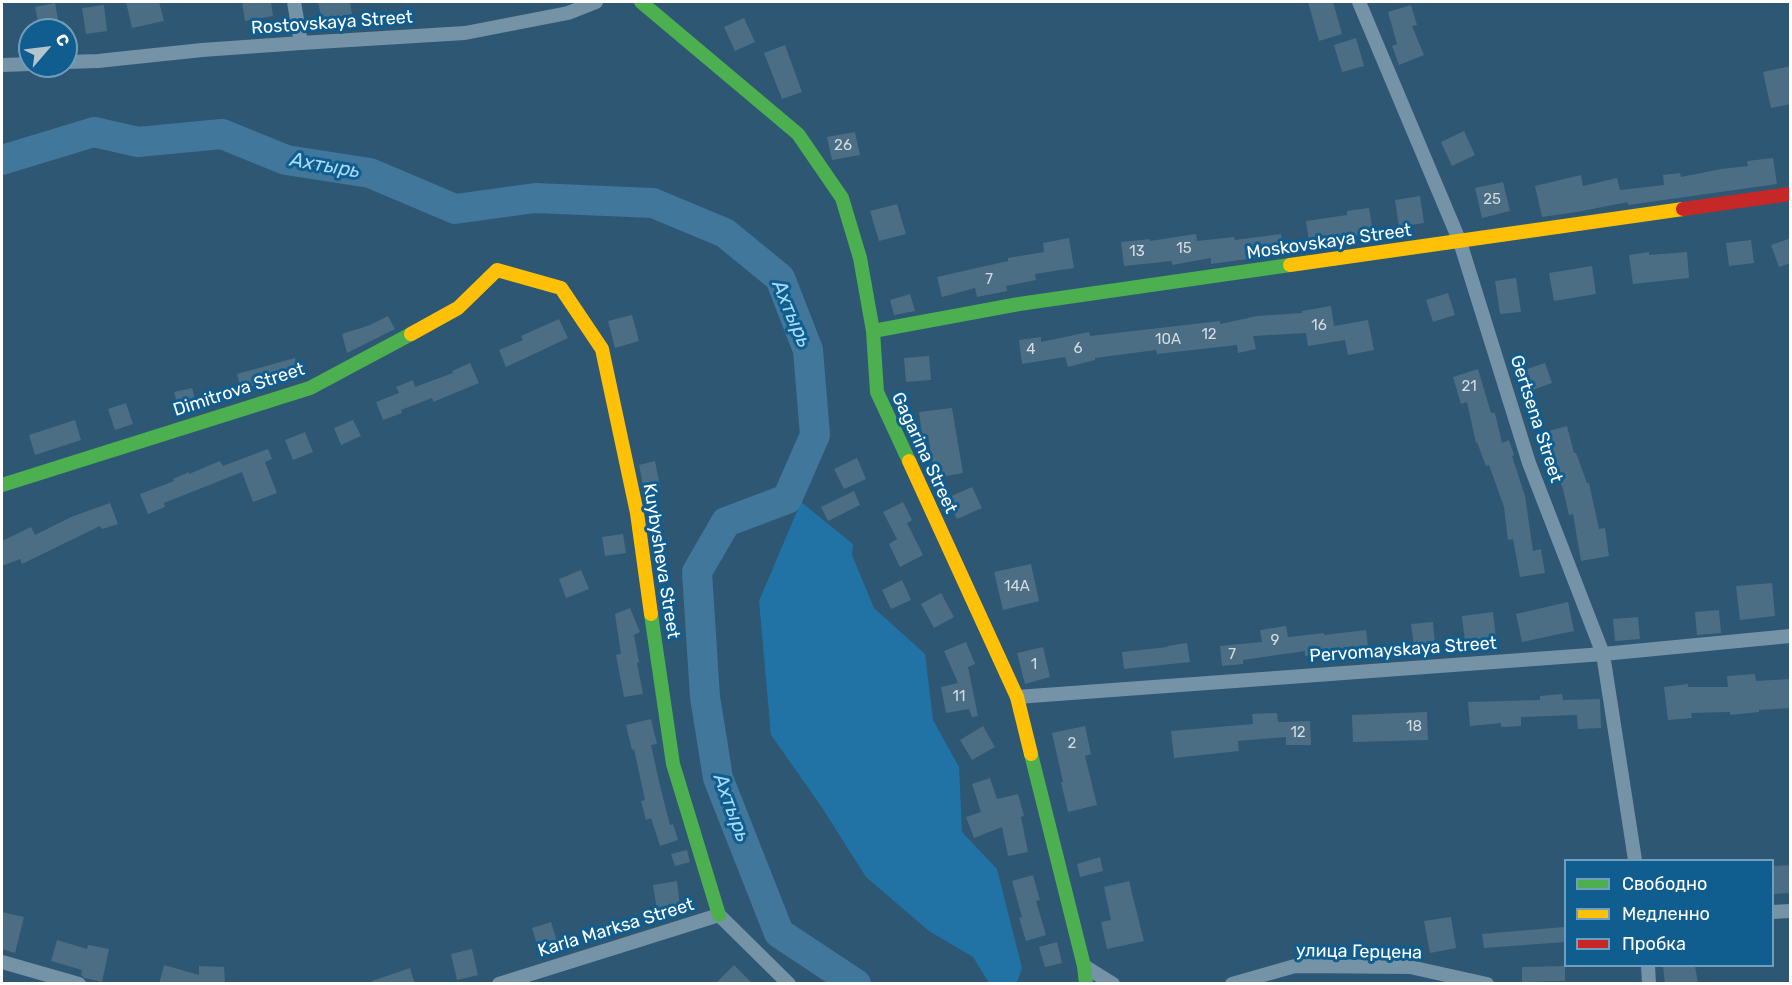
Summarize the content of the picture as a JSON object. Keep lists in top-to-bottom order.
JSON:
{
  "streets": {
    "street": [
      "Rostovskaya Street",
      "Moskovskaya Street",
      "Dimitrova Street",
      "Gertsena Street",
      "Gagarina Street",
      "Kuybysheva Street",
      "Pervomayskaya Street",
      "Karla Marksa Street",
      "улица Герцена"
    ]
  },
  "crossings": [
    ["Moskovskaya Street", "Gertsena Street"],
    ["Moskovskaya Street", "Gagarina Street"],
    ["Dimitrova Street", "Kuybysheva Street"],
    ["Gertsena Street", "Pervomayskaya Street"],
    ["Gagarina Street", "Pervomayskaya Street"],
    ["Kuybysheva Street", "Karla Marksa Street"]
  ],
  "water": ["Ахтырь"],
  "house_numbers": [
    "26",
    "25",
    "15",
    "13",
    "7",
    "16",
    "12",
    "10А",
    "6",
    "4",
    "21",
    "14А",
    "9",
    "7",
    "1",
    "11",
    "18",
    "12",
    "2"
  ],
  "legend": ["Свободно", "Медленно", "Пробка"],
  "north": "top right"
}
